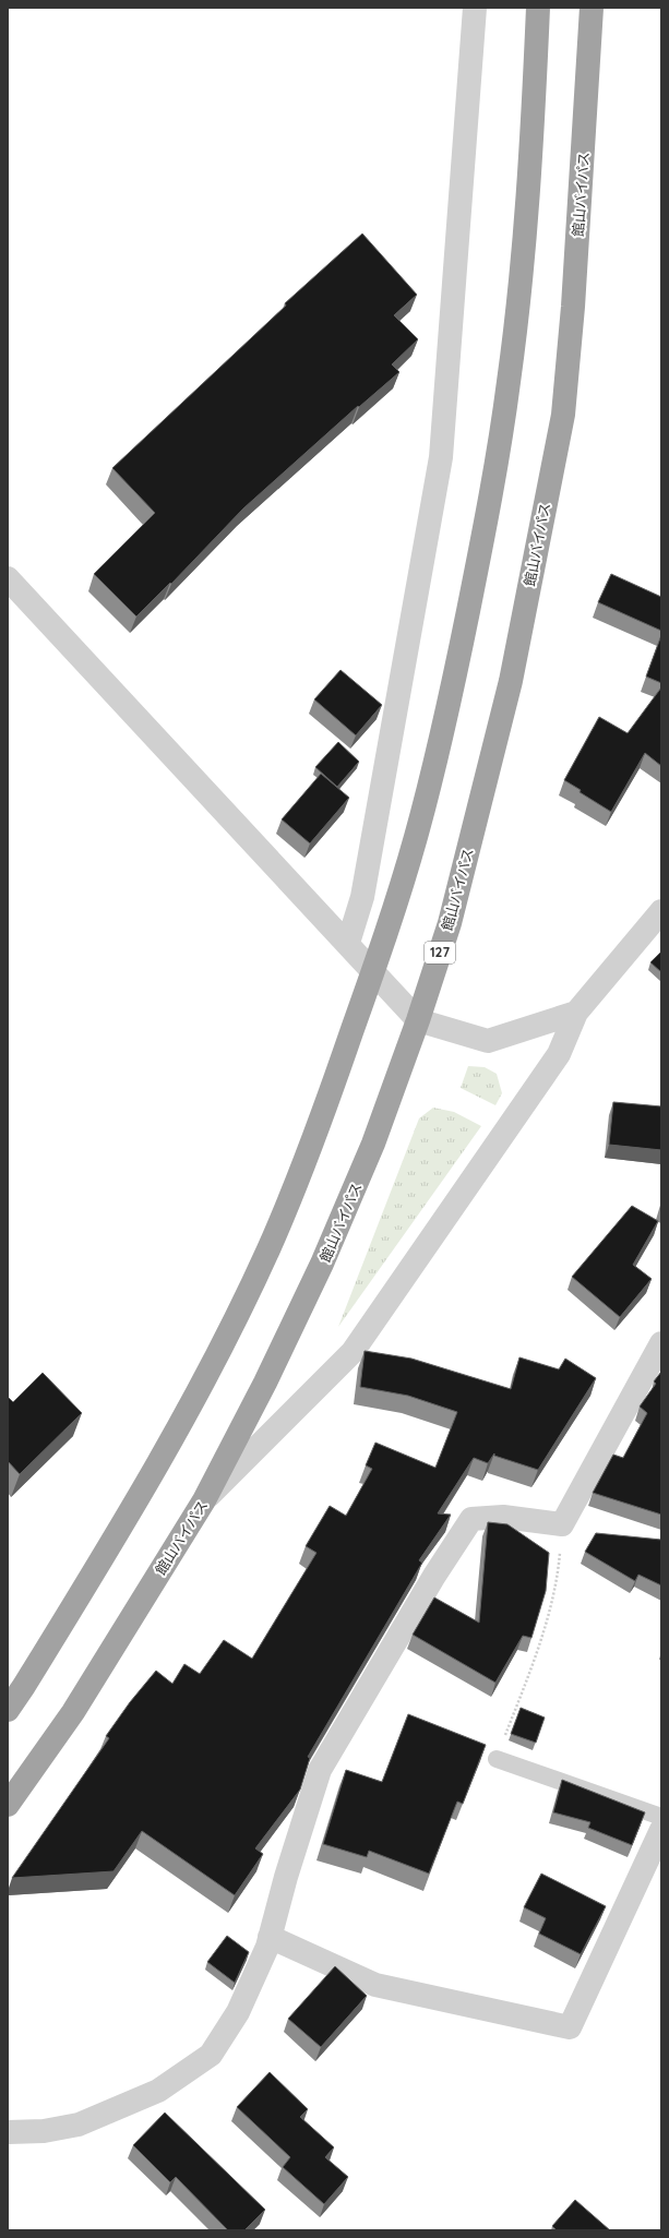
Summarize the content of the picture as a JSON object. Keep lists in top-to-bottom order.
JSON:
{
  "streets": {
    "highway": ["館山バイパス", "127"]
  }
}
